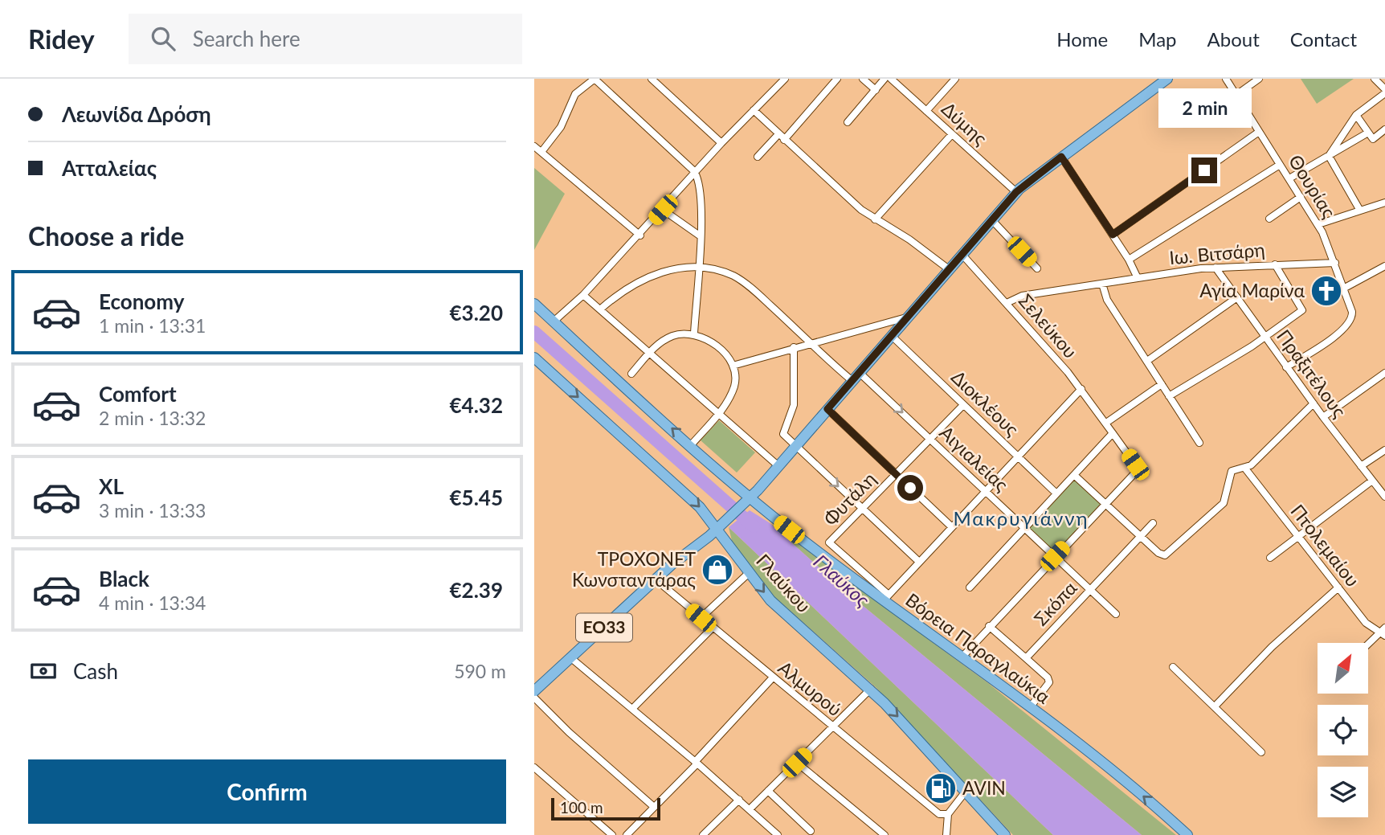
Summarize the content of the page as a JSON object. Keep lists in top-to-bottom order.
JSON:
{
  "streets": {
    "main road": ["Γλαύκου", "ΕΟ33", "Βόρεια Παραγλαύκια"],
    "street": [
      "Δύμης",
      "Θουρίας",
      "Ιω. Βιτσάρη",
      "Σελεύκου",
      "Πραξιτέλους",
      "Διοκλέους",
      "Αιγιαλείας",
      "Φυτάλη",
      "Πτολεμαίου",
      "Σκόπα",
      "Αλμυρού"
    ]
  },
  "crossings": [
    ["Δύμης", "ΕΟ33"],
    ["Θουρίας", "Ιω. Βιτσάρη"],
    ["Θουρίας", "Πραξιτέλους"],
    ["Ιω. Βιτσάρη", "Σελεύκου"],
    ["Ιω. Βιτσάρη", "Πραξιτέλους"],
    ["Σελεύκου", "ΕΟ33"],
    ["Διοκλέους", "Φυτάλη"],
    ["Διοκλέους", "ΕΟ33"],
    ["Αιγιαλείας", "Φυτάλη"],
    ["Αιγιαλείας", "Σκόπα"],
    ["Αιγιαλείας", "ΕΟ33"],
    ["Φυτάλη", "Βόρεια Παραγλαύκια"],
    ["Γλαύκου", "ΕΟ33"],
    ["ΕΟ33", "Βόρεια Παραγλαύκια"],
    ["ΕΟ33", "Αλμυρού"]
  ],
  "one_way": ["Βόρεια Παραγλαύκια"],
  "districts": ["Μακρυγιάννη"],
  "water": ["Γλαύκος"],
  "places": {
    "church": ["Αγία Μαρίνα"],
    "shop": ["ΤΡΟΧΟΝΕΤ Κωνσταντάρας"],
    "fuel station": ["AVIN"]
  },
  "scale_bar": "100 m",
  "north": "top right",
  "page": {
    "header": "Ridey",
    "search": "Search here",
    "nav": [
      "Home",
      "Map",
      "About",
      "Contact"
    ],
    "banner": ["Λεωνίδα Δρόση", "Ατταλείας"],
    "bubble": "2 min",
    "heading": "Choose a ride",
    "list": [
      {
        "name": "Economy",
        "note": "1 min · 13:31",
        "value": "€3.20"
      },
      {
        "name": "Comfort",
        "note": "2 min · 13:32",
        "value": "€4.32"
      },
      {
        "name": "XL",
        "note": "3 min · 13:33",
        "value": "€5.45"
      },
      {
        "name": "Black",
        "note": "4 min · 13:34",
        "value": "€2.39"
      }
    ],
    "pay": ["Cash", "590 m"],
    "buttons": "Confirm",
    "scale": "100 m"
  }
}
